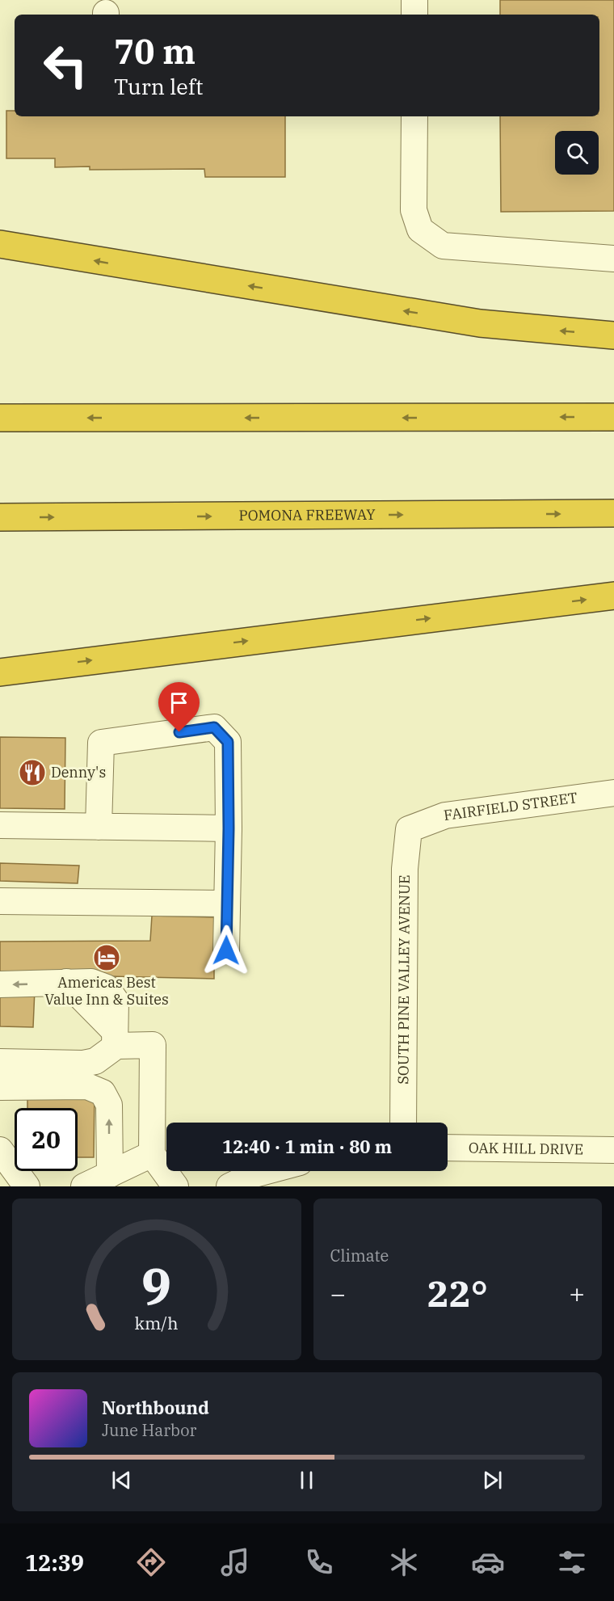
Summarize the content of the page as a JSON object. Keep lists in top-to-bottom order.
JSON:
{
  "streets": {
    "highway": ["POMONA FREEWAY"],
    "street": ["FAIRFIELD STREET", "SOUTH PINE VALLEY AVENUE", "OAK HILL DRIVE"]
  },
  "crossings": [
    ["FAIRFIELD STREET", "SOUTH PINE VALLEY AVENUE"]
  ],
  "places": {
    "restaurant": ["Denny's"],
    "hotel": ["Americas Best Value Inn & Suites"]
  },
  "page": {
    "turn": ["70 m", "Turn left"],
    "limit": "20",
    "trip": "12:40 · 1 min · 80 m",
    "tile": "Climate",
    "heat": ["−", "22°", "+"],
    "song": ["Northbound", "June Harbor"],
    "tabs": "12:39",
    "gauge": ["9", "km/h"]
  }
}
